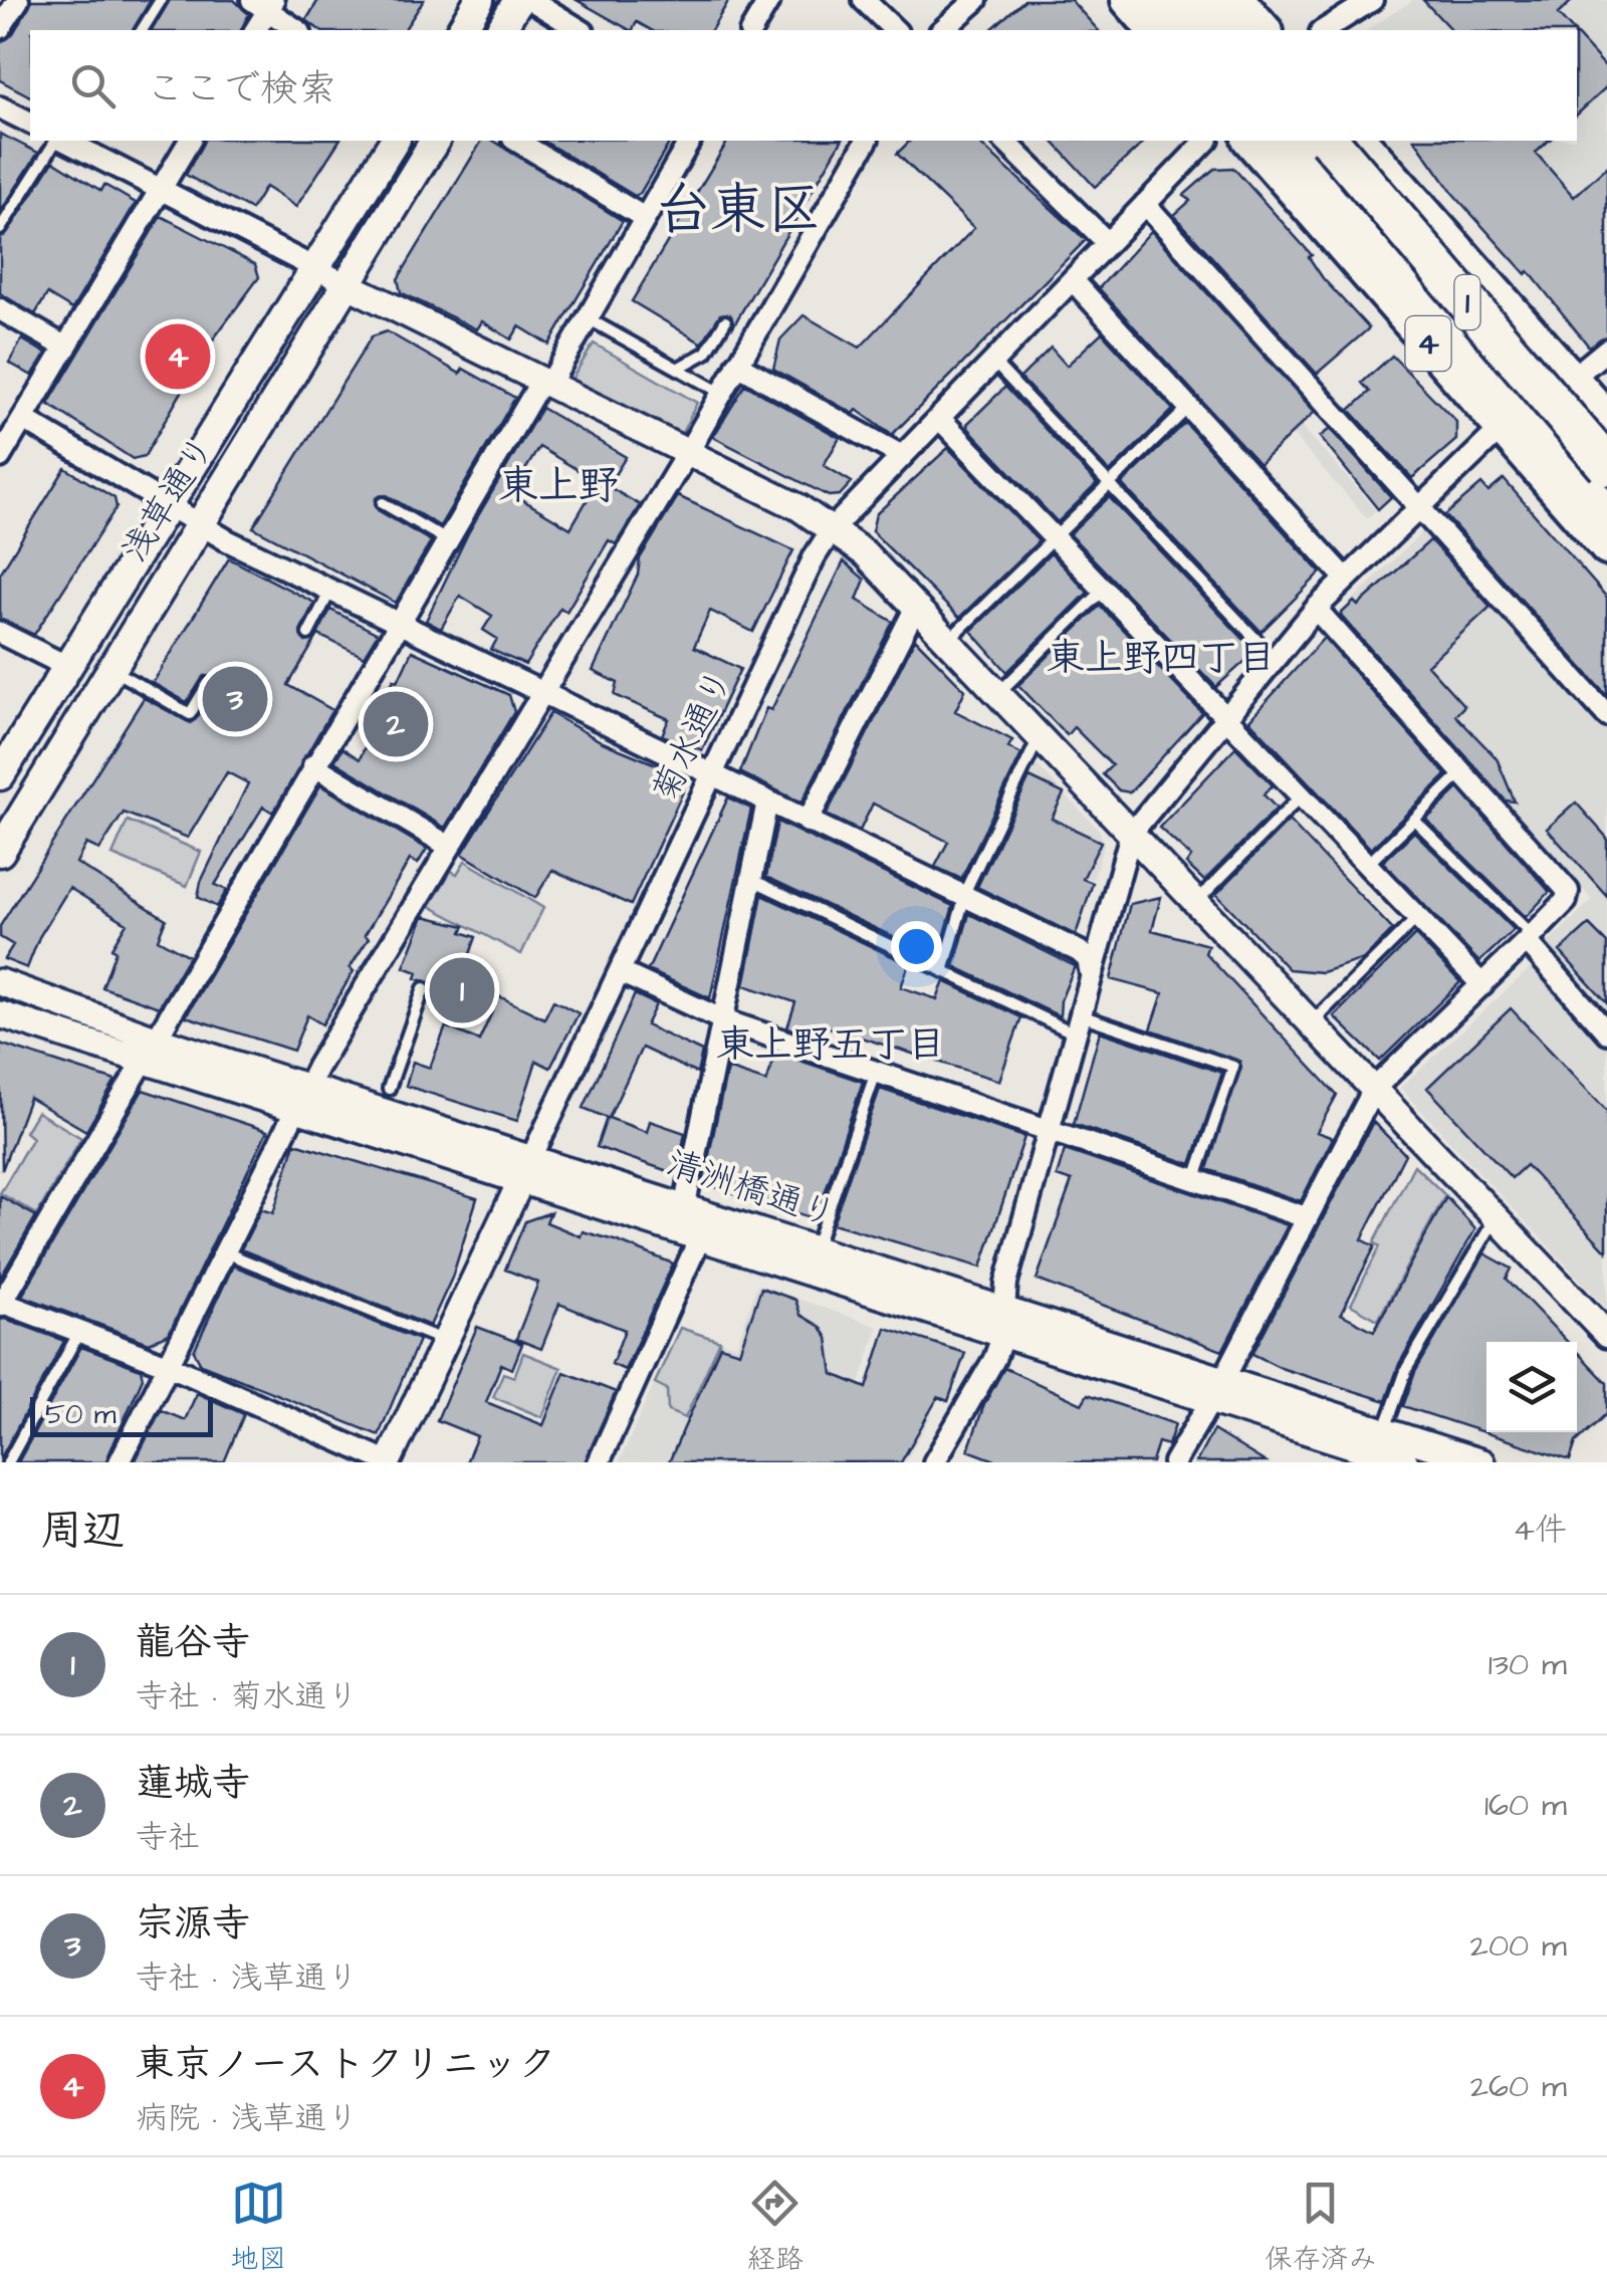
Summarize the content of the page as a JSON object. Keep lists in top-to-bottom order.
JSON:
{
  "streets": {
    "highway": ["1", "4"],
    "main road": ["浅草通り"],
    "street": ["菊水通り", "清洲橋通り"]
  },
  "crossings": [
    ["菊水通り", "清洲橋通り"]
  ],
  "districts": [
    "台東区",
    "東上野",
    "東上野四丁目",
    "東上野五丁目"
  ],
  "scale_bar": "50 m",
  "page": {
    "search": "ここで検索",
    "pins": [
      "4",
      "3",
      "2",
      "1"
    ],
    "scale": "50 m",
    "heading": ["周辺", "4件"],
    "list": [
      {
        "mark": "1",
        "name": "龍谷寺",
        "note": "寺社 · 菊水通り",
        "value": "130 m"
      },
      {
        "mark": "2",
        "name": "蓮城寺",
        "note": "寺社",
        "value": "160 m"
      },
      {
        "mark": "3",
        "name": "宗源寺",
        "note": "寺社 · 浅草通り",
        "value": "200 m"
      },
      {
        "mark": "4",
        "name": "東京ノーストクリニック",
        "note": "病院 · 浅草通り",
        "value": "260 m"
      }
    ],
    "nav": ["地図", "経路", "保存済み"]
  }
}
